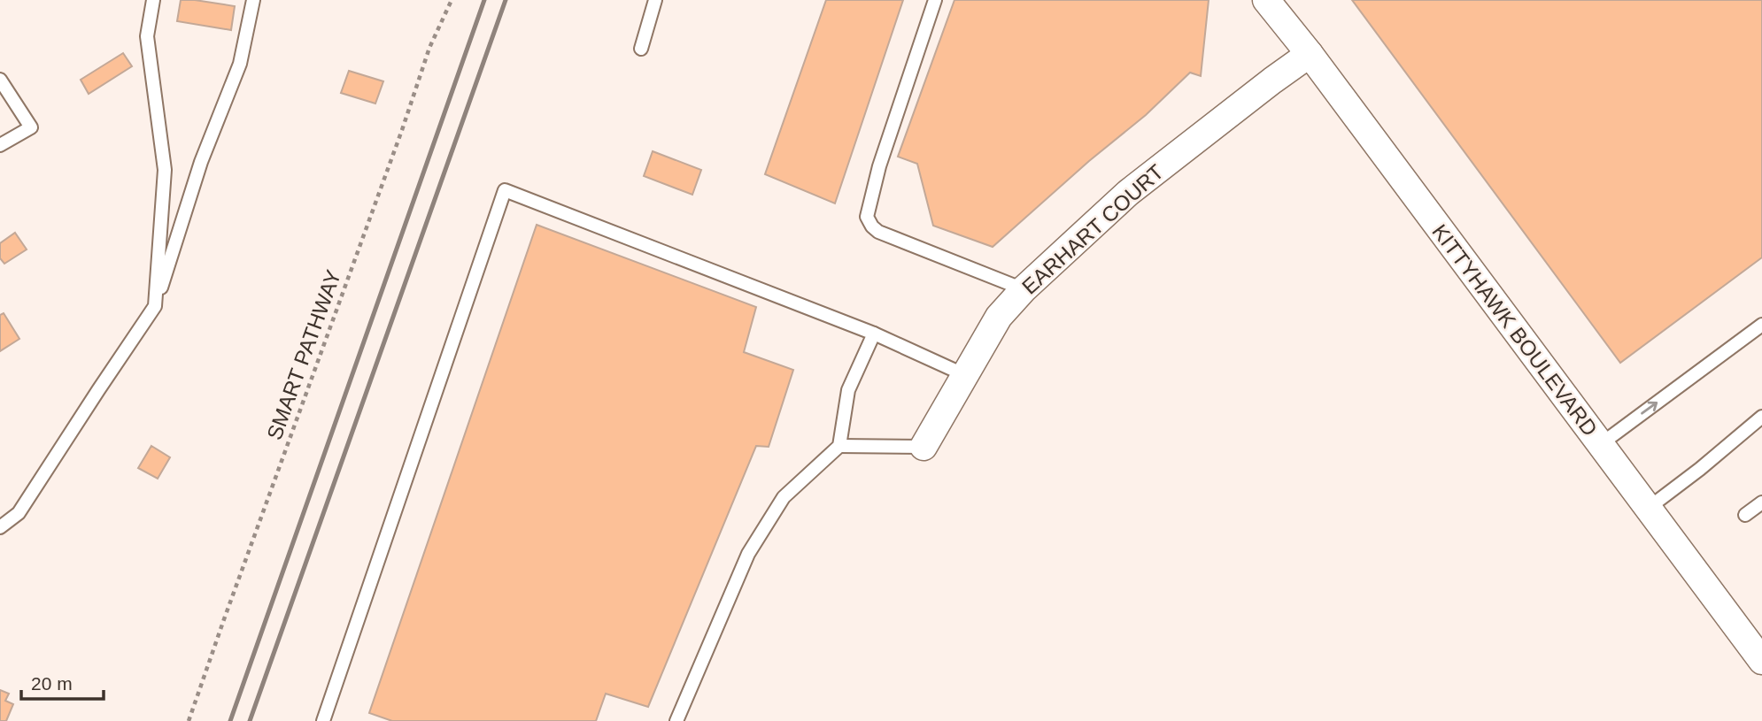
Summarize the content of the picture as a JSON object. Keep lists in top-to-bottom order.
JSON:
{
  "streets": {
    "street": ["EARHART COURT", "KITTYHAWK BOULEVARD"],
    "path": ["SMART PATHWAY"]
  },
  "crossings": [
    ["EARHART COURT", "KITTYHAWK BOULEVARD"]
  ],
  "scale_bar": "20 m"
}
